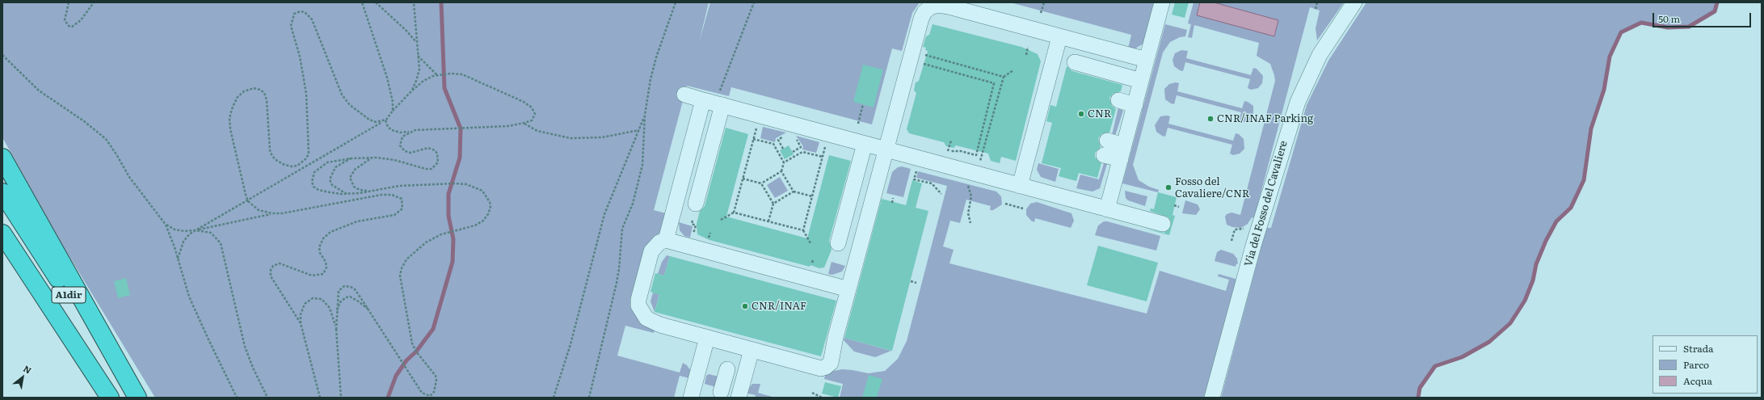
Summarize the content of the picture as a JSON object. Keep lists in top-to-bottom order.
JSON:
{
  "streets": {
    "highway": ["A1dir"],
    "street": ["Via del Fosso del Cavaliere"]
  },
  "places": [
    "CNR",
    "CNR/INAF Parking",
    "Fosso del Cavaliere/CNR",
    "CNR/INAF"
  ],
  "legend": ["Strada", "Parco", "Acqua"],
  "scale_bar": "50 m",
  "north": "top right"
}
